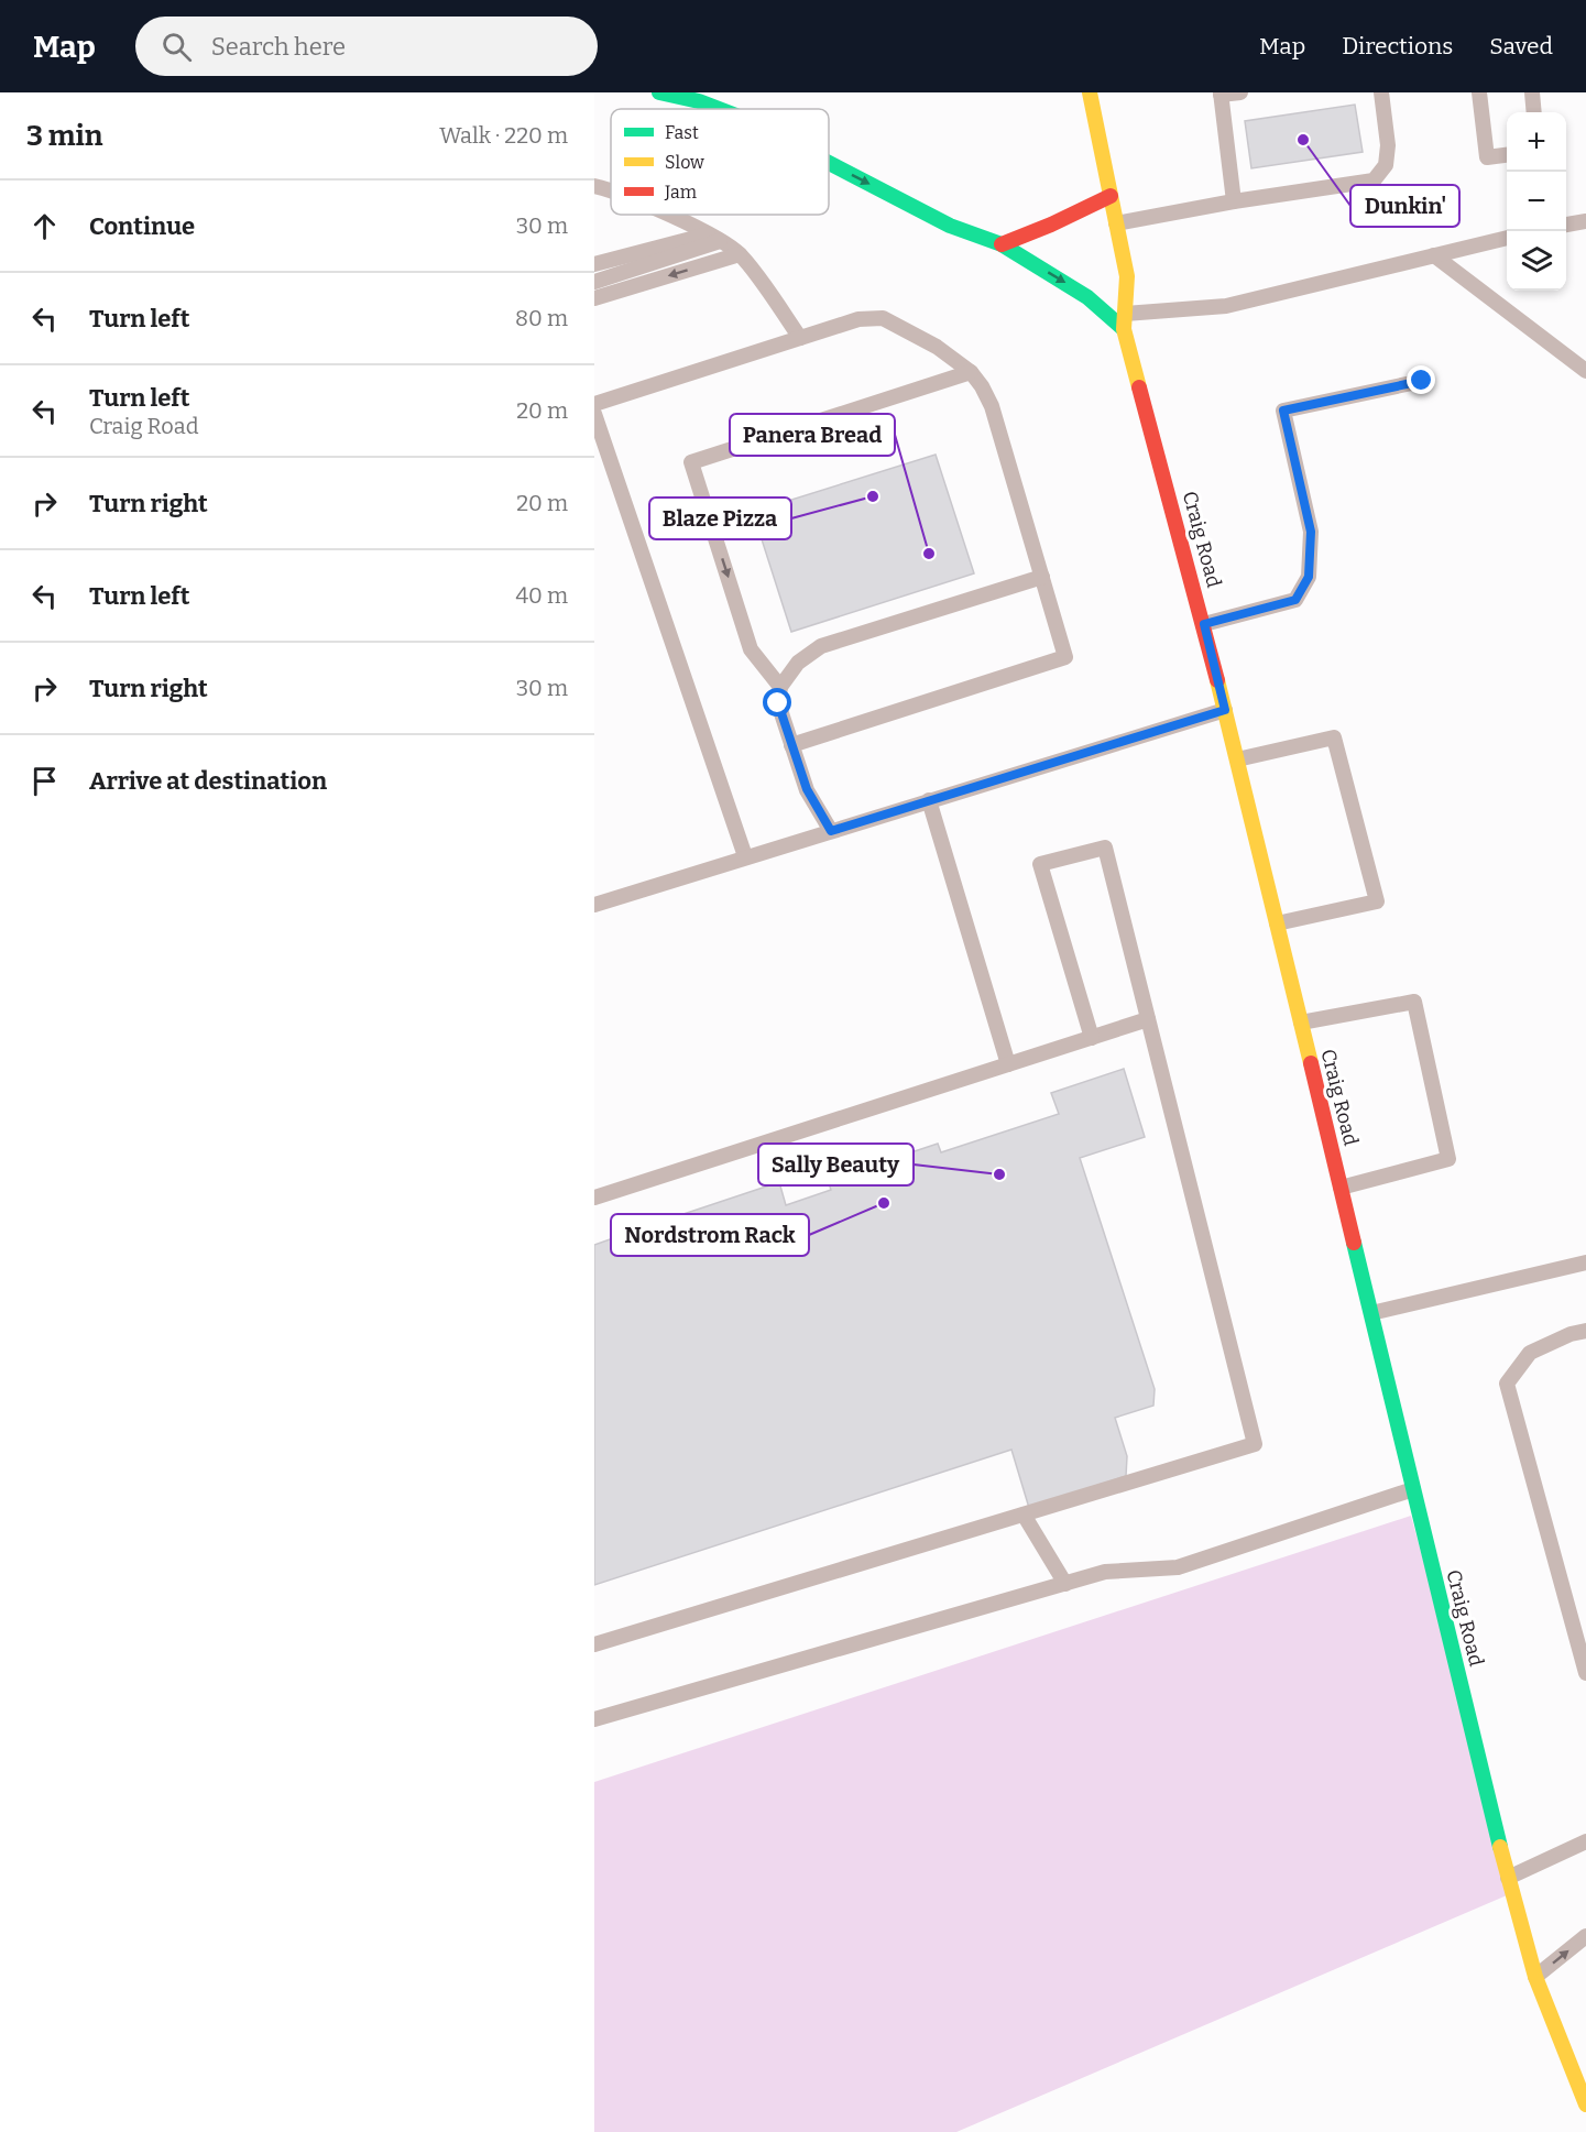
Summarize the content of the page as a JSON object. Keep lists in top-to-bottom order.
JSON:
{
  "streets": {
    "main road": ["Craig Road"]
  },
  "places": [
    "Dunkin'",
    "Blaze Pizza",
    "Panera Bread",
    "Sally Beauty",
    "Nordstrom Rack"
  ],
  "legend": ["Fast", "Slow", "Jam"],
  "page": {
    "header": "Map",
    "search": "Search here",
    "nav": ["Map", "Directions", "Saved"],
    "heading": ["3 min", "Walk · 220 m"],
    "map_buttons": ["+", "−"],
    "list": [
      ["Continue", "30 m"],
      ["Turn left", "80 m"],
      ["Turn left", "Craig Road", "20 m"],
      ["Turn right", "20 m"],
      ["Turn left", "40 m"],
      ["Turn right", "30 m"],
      "Arrive at destination"
    ]
  }
}
